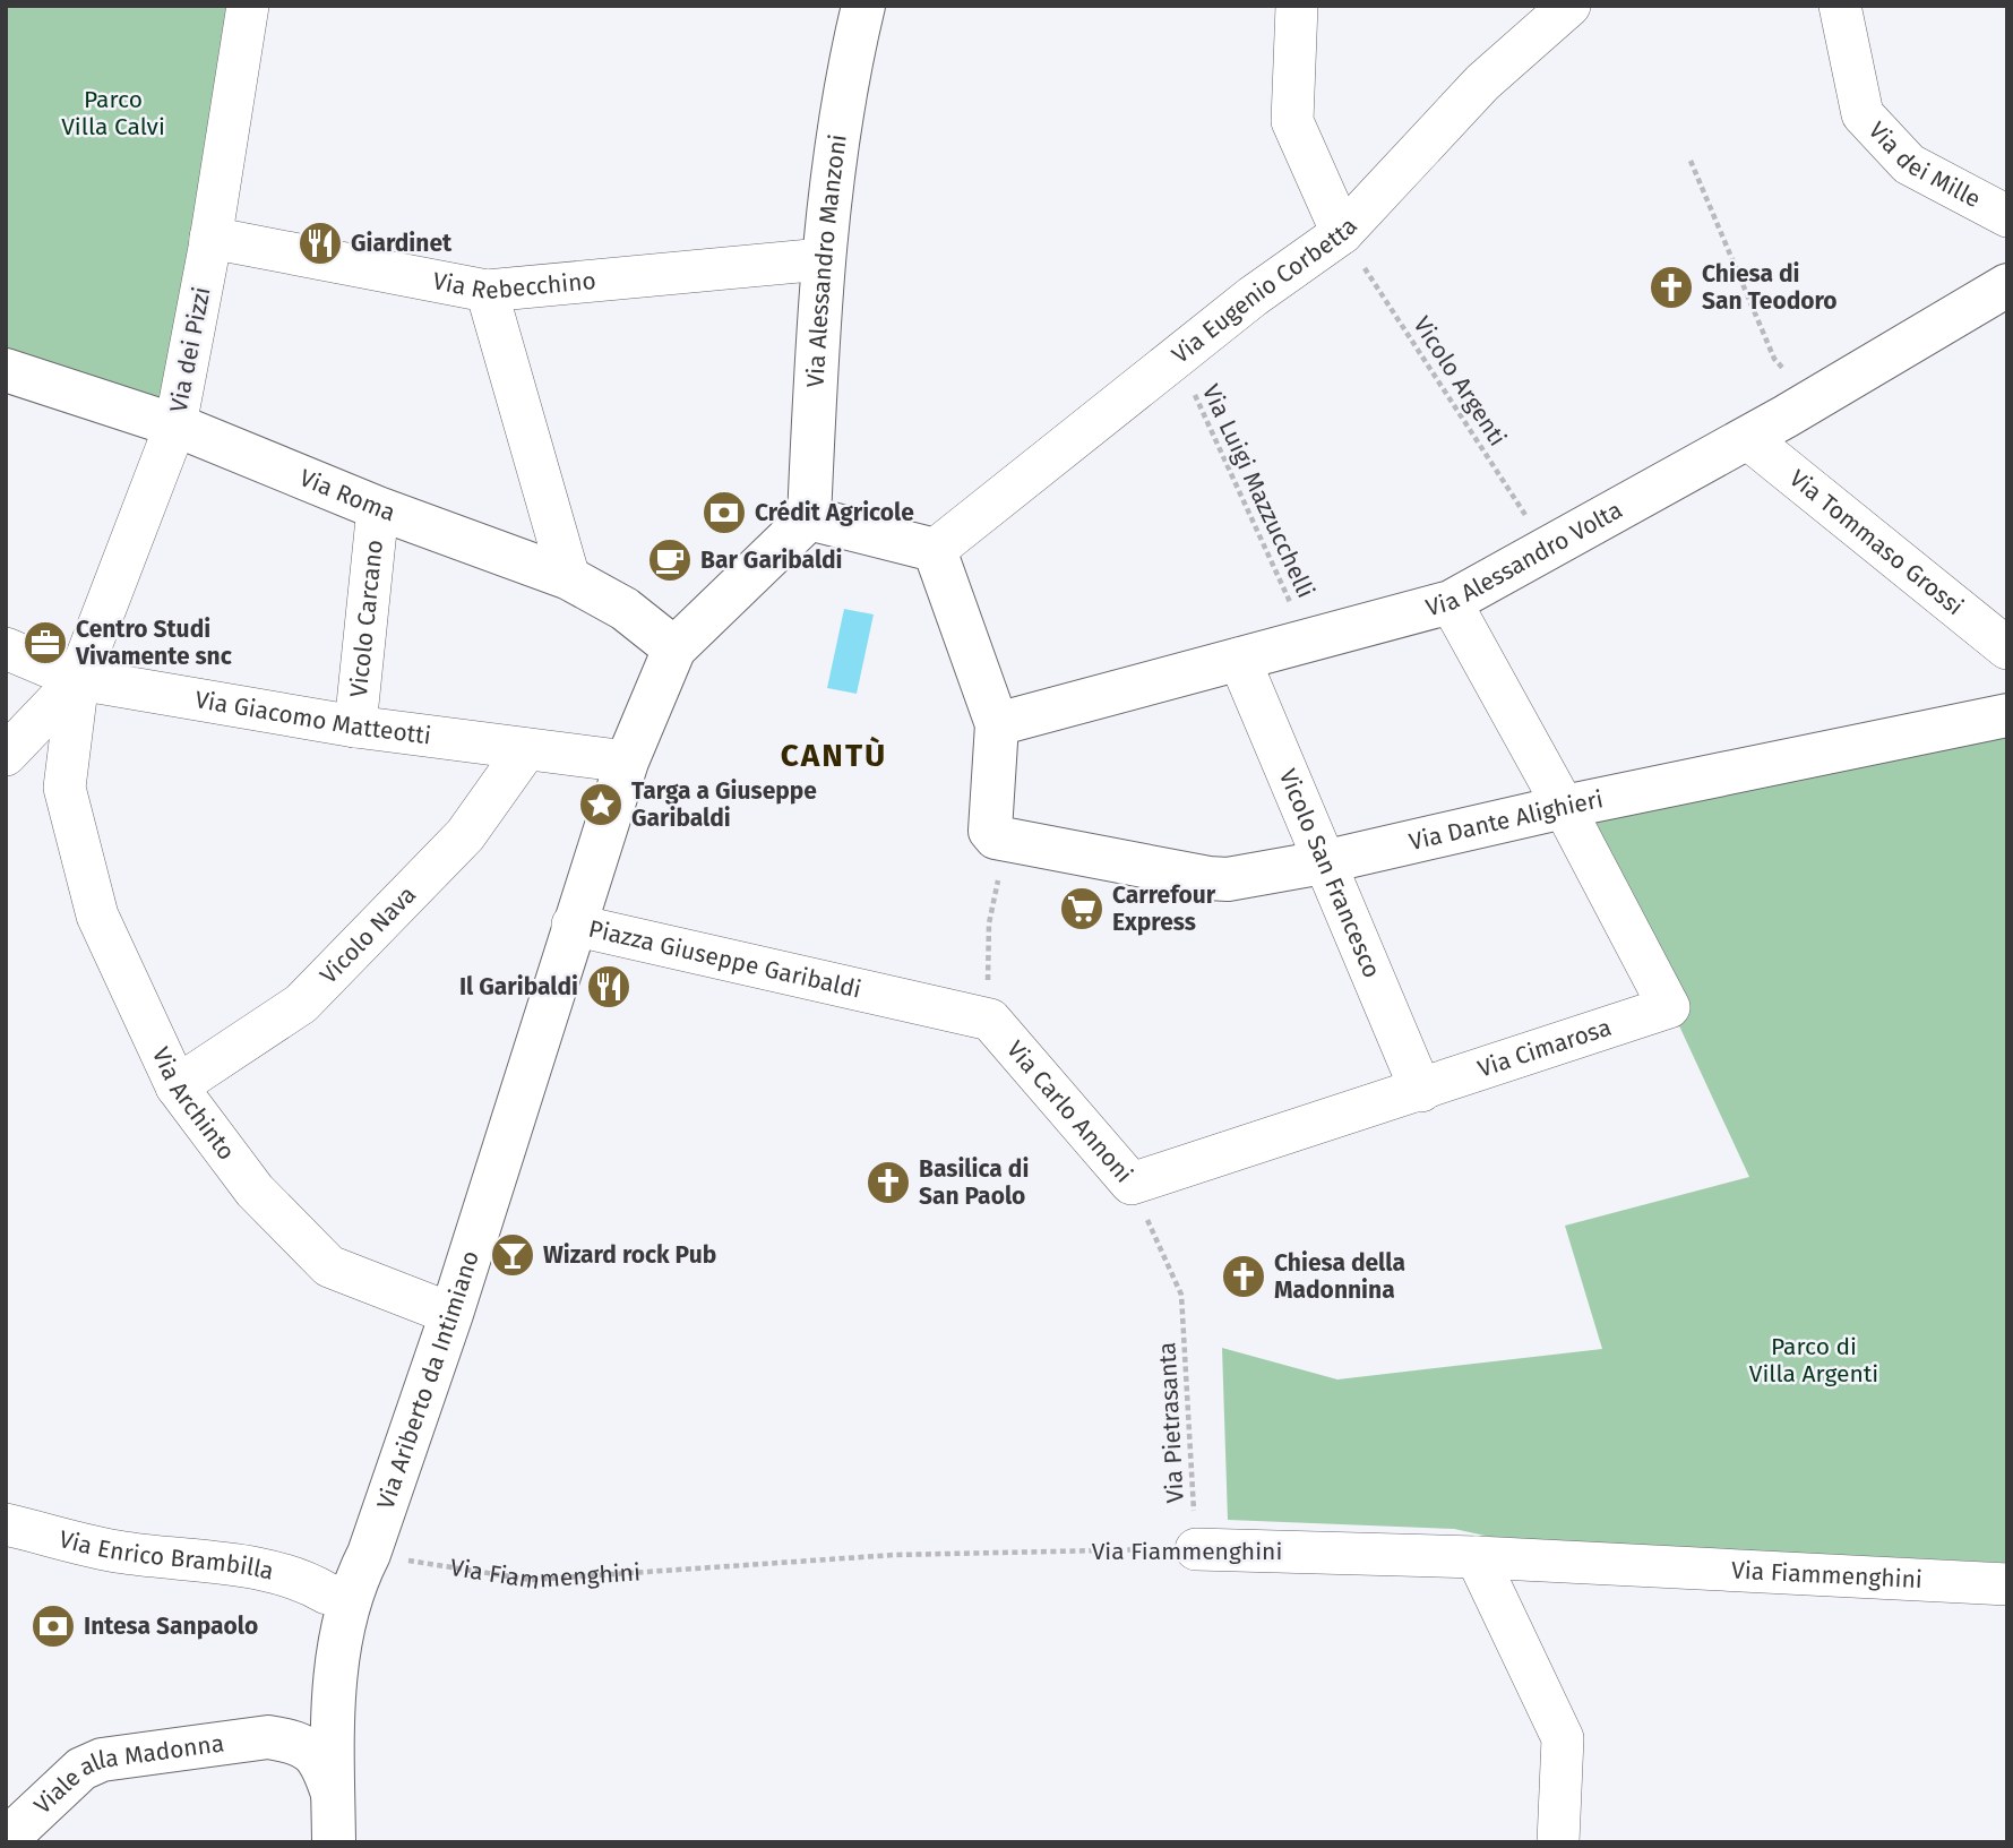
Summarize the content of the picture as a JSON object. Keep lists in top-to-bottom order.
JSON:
{
  "streets": {
    "street": [
      "Via dei Mille",
      "Via Alessandro Manzoni",
      "Via Rebecchino",
      "Via Eugenio Corbetta",
      "Via dei Pizzi",
      "Via Roma",
      "Via Tommaso Grossi",
      "Via Alessandro Volta",
      "Vicolo Carcano",
      "Via Giacomo Matteotti",
      "Via Dante Alighieri",
      "Vicolo San Francesco",
      "Vicolo Nava",
      "Piazza Giuseppe Garibaldi",
      "Via Cimarosa",
      "Via Archinto",
      "Via Carlo Annoni",
      "Via Ariberto da Intimiano",
      "Via Fiammenghini",
      "Via Enrico Brambilla",
      "Viale alla Madonna"
    ],
    "path": ["Vicolo Argenti", "Via Luigi Mazzucchelli", "Via Pietrasanta"]
  },
  "crossings": [
    ["Via Alessandro Manzoni", "Via Rebecchino"],
    ["Via Alessandro Manzoni", "Piazza Giuseppe Garibaldi"],
    ["Via Rebecchino", "Via dei Pizzi"],
    ["Via Eugenio Corbetta", "Vicolo Argenti"],
    ["Via Eugenio Corbetta", "Via Luigi Mazzucchelli"],
    ["Via dei Pizzi", "Via Roma"],
    ["Via dei Pizzi", "Via Giacomo Matteotti"],
    ["Via dei Pizzi", "Via Archinto"],
    ["Vicolo Argenti", "Via Alessandro Volta"],
    ["Via Luigi Mazzucchelli", "Via Alessandro Volta"],
    ["Via Roma", "Vicolo Carcano"],
    ["Via Roma", "Piazza Giuseppe Garibaldi"],
    ["Via Tommaso Grossi", "Via Alessandro Volta"],
    ["Via Alessandro Volta", "Vicolo San Francesco"],
    ["Vicolo Carcano", "Via Giacomo Matteotti"],
    ["Via Giacomo Matteotti", "Vicolo Nava"],
    ["Via Giacomo Matteotti", "Piazza Giuseppe Garibaldi"],
    ["Via Giacomo Matteotti", "Via Archinto"],
    ["Via Dante Alighieri", "Vicolo San Francesco"],
    ["Via Dante Alighieri", "Via Cimarosa"],
    ["Vicolo San Francesco", "Via Cimarosa"],
    ["Vicolo Nava", "Via Archinto"],
    ["Piazza Giuseppe Garibaldi", "Via Carlo Annoni"],
    ["Piazza Giuseppe Garibaldi", "Via Ariberto da Intimiano"],
    ["Via Cimarosa", "Via Carlo Annoni"],
    ["Via Archinto", "Via Ariberto da Intimiano"],
    ["Via Carlo Annoni", "Via Pietrasanta"],
    ["Via Ariberto da Intimiano", "Via Fiammenghini"],
    ["Via Ariberto da Intimiano", "Viale alla Madonna"],
    ["Via Pietrasanta", "Via Fiammenghini"]
  ],
  "districts": ["CANTÙ"],
  "parks": ["Parco Villa Calvi", "Parco di Villa Argenti"],
  "places": {
    "restaurant": ["Giardinet", "Il Garibaldi"],
    "church": ["Chiesa di San Teodoro", "Basilica di San Paolo", "Chiesa della Madonnina"],
    "bank": ["Crédit Agricole", "Intesa Sanpaolo"],
    "cafe": ["Bar Garibaldi"],
    "office": ["Centro Studi Vivamente snc"],
    "place": ["Targa a Giuseppe Garibaldi"],
    "supermarket": ["Carrefour Express"],
    "bar": ["Wizard rock Pub"]
  }
}
